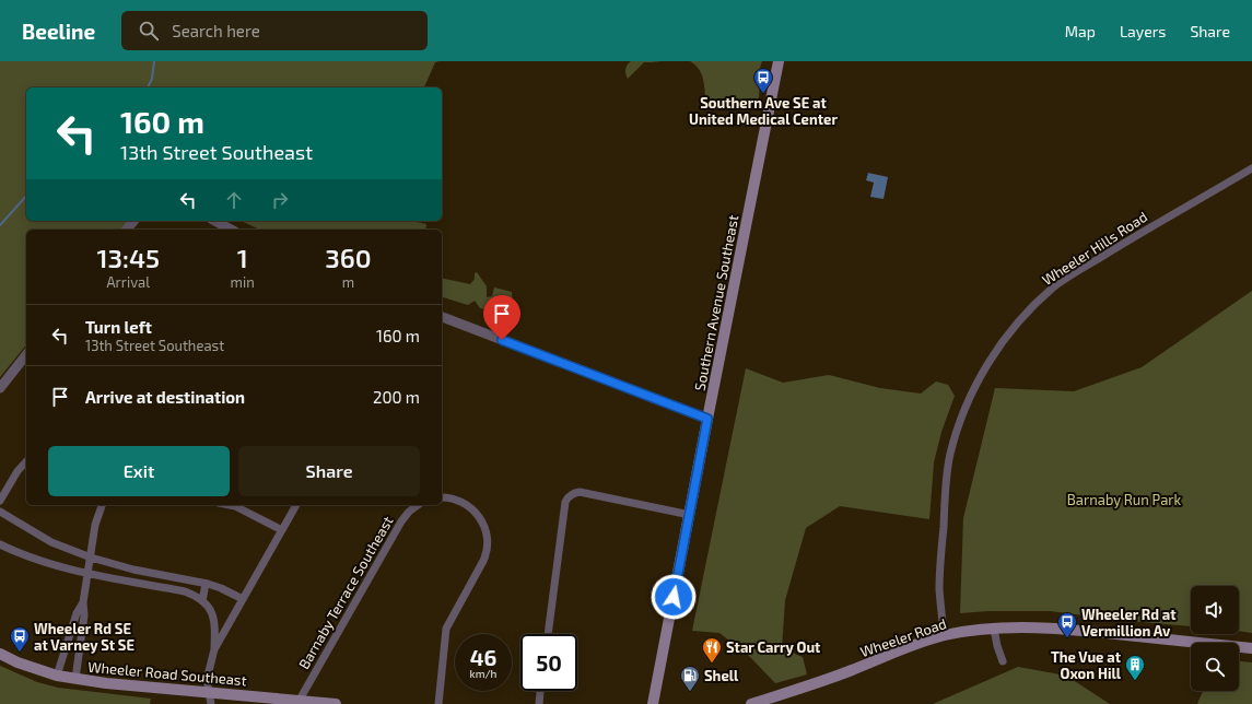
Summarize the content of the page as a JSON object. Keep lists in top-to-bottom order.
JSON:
{
  "streets": {
    "main road": ["Southern Avenue Southeast", "Wheeler Road", "Wheeler Road Southeast"],
    "street": ["Wheeler Hills Road", "Barnaby Terrace Southeast"]
  },
  "crossings": [
    ["Wheeler Hills Road", "Wheeler Road"],
    ["Barnaby Terrace Southeast", "Wheeler Road Southeast"]
  ],
  "parks": ["Barnaby Run Park"],
  "places": {
    "bus stop": ["Southern Ave SE at United Medical Center", "Wheeler Rd at Vermillion Av", "Wheeler Rd SE at Varney St SE"],
    "restaurant": ["Star Carry Out"],
    "building": ["The Vue at Oxon Hill"],
    "fuel station": ["Shell"]
  },
  "page": {
    "header": "Beeline",
    "search": "Search here",
    "nav": ["Map", "Layers", "Share"],
    "turn": ["160 m", "13th Street Southeast"],
    "eta": [
      "13:45",
      "Arrival",
      "1",
      "min",
      "360",
      "m"
    ],
    "list": [
      {
        "name": "Turn left",
        "note": "13th Street Southeast",
        "value": "160 m"
      },
      {
        "name": "Arrive at destination",
        "value": "200 m"
      }
    ],
    "buttons": ["Exit", "Share"],
    "speed": "46 km/h",
    "limit": "50"
  }
}
